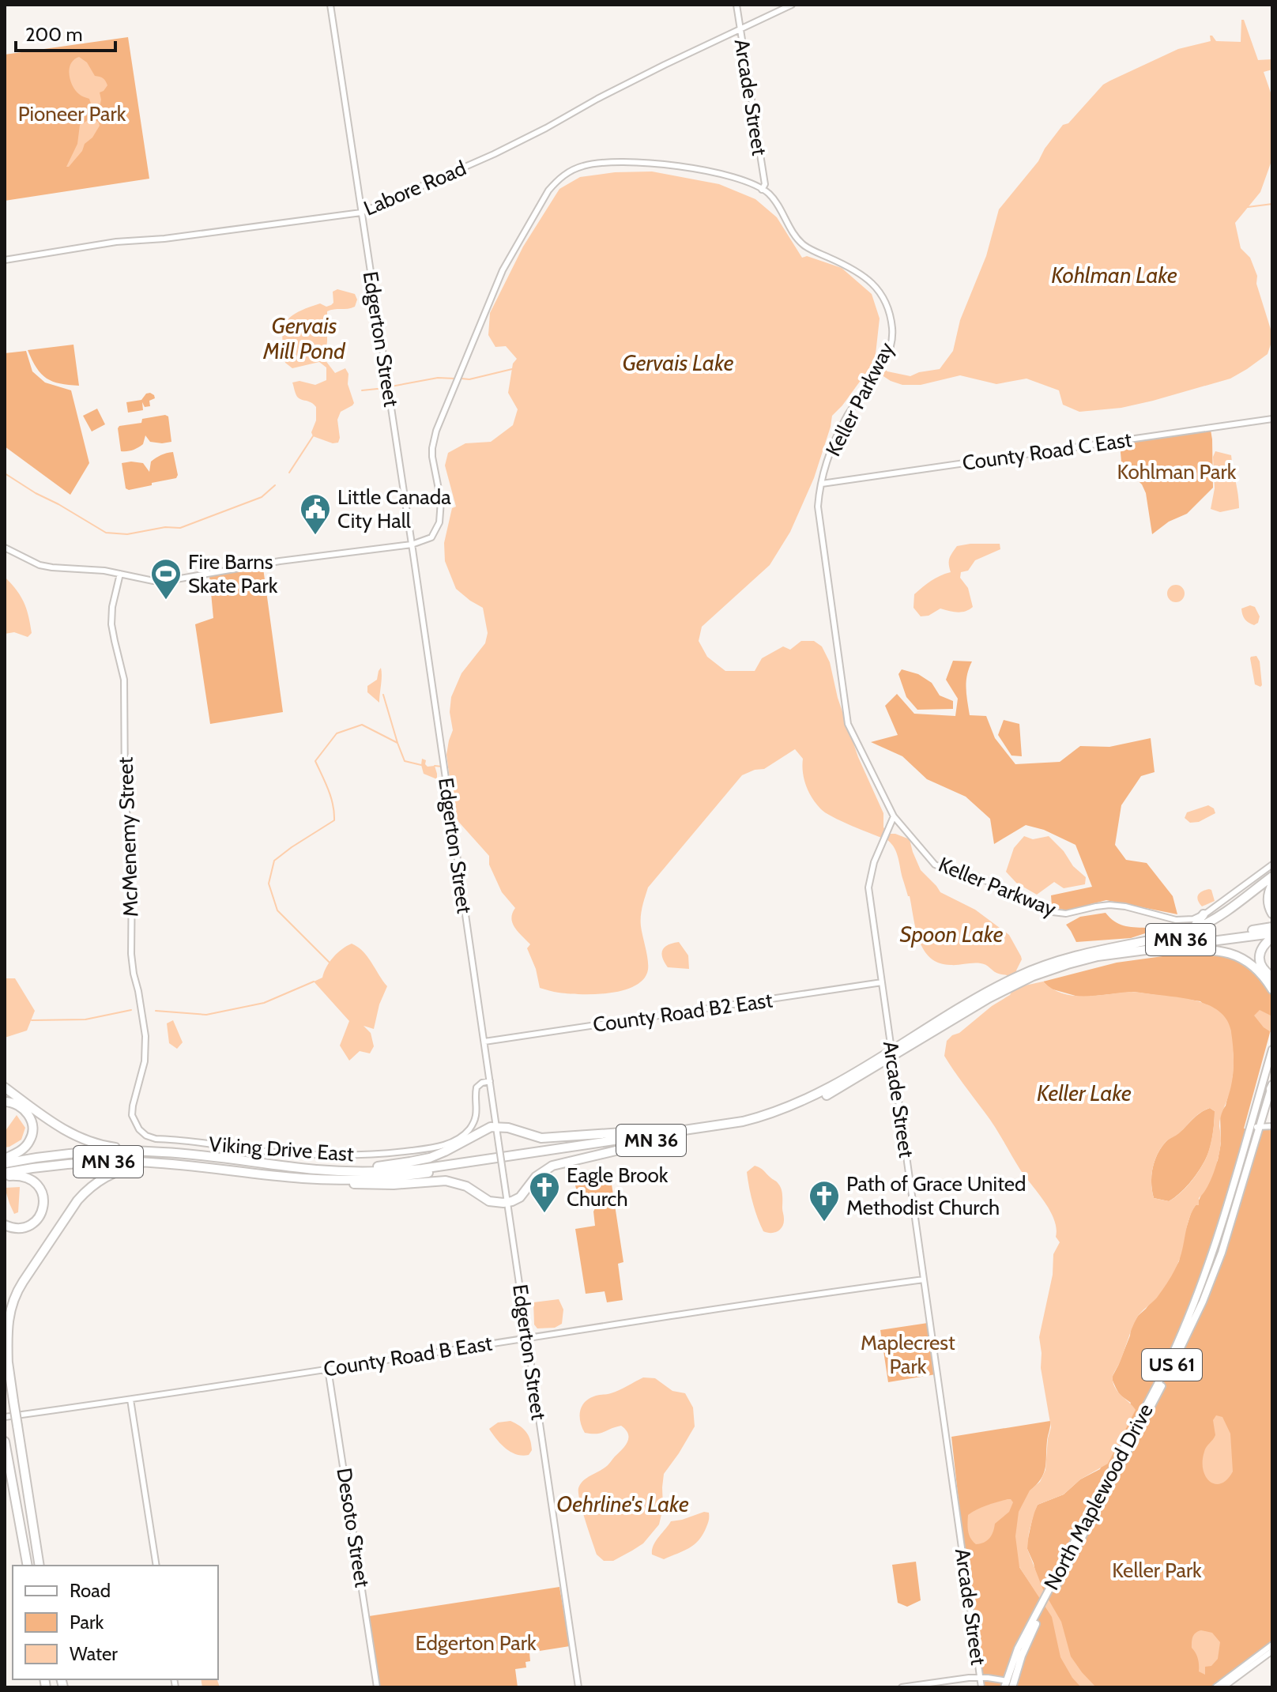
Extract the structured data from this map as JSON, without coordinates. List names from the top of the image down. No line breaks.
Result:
{"streets":{"highway":["MN 36"],"main road":["US 61","North Maplewood Drive"],"street":["Arcade Street","Labore Road","Edgerton Street","Keller Parkway","County Road C East","McMenemy Street","County Road B2 East","Viking Drive East","County Road B East","Desoto Street"]},"crossings":[["Arcade Street","Labore Road"],["Arcade Street","Keller Parkway"],["Arcade Street","County Road B2 East"],["Arcade Street","County Road B East"],["Labore Road","Edgerton Street"],["Edgerton Street","Keller Parkway"],["Edgerton Street","County Road B2 East"],["Edgerton Street","Viking Drive East"],["Edgerton Street","County Road B East"],["Keller Parkway","County Road C East"],["McMenemy Street","Viking Drive East"],["County Road B East","Desoto Street"],["US 61","North Maplewood Drive"]],"water":["Kohlman Lake","Gervais Mill Pond","Gervais Lake","Spoon Lake","Keller Lake","Oehrline's Lake"],"parks":["Pioneer Park","Kohlman Park","Maplecrest Park","Keller Park","Edgerton Park"],"places":{"public building":["Little Canada City Hall"],"sports":["Fire Barns Skate Park"],"church":["Eagle Brook Church","Path of Grace United Methodist Church"]},"legend":["Road","Park","Water"],"scale_bar":"200 m"}
